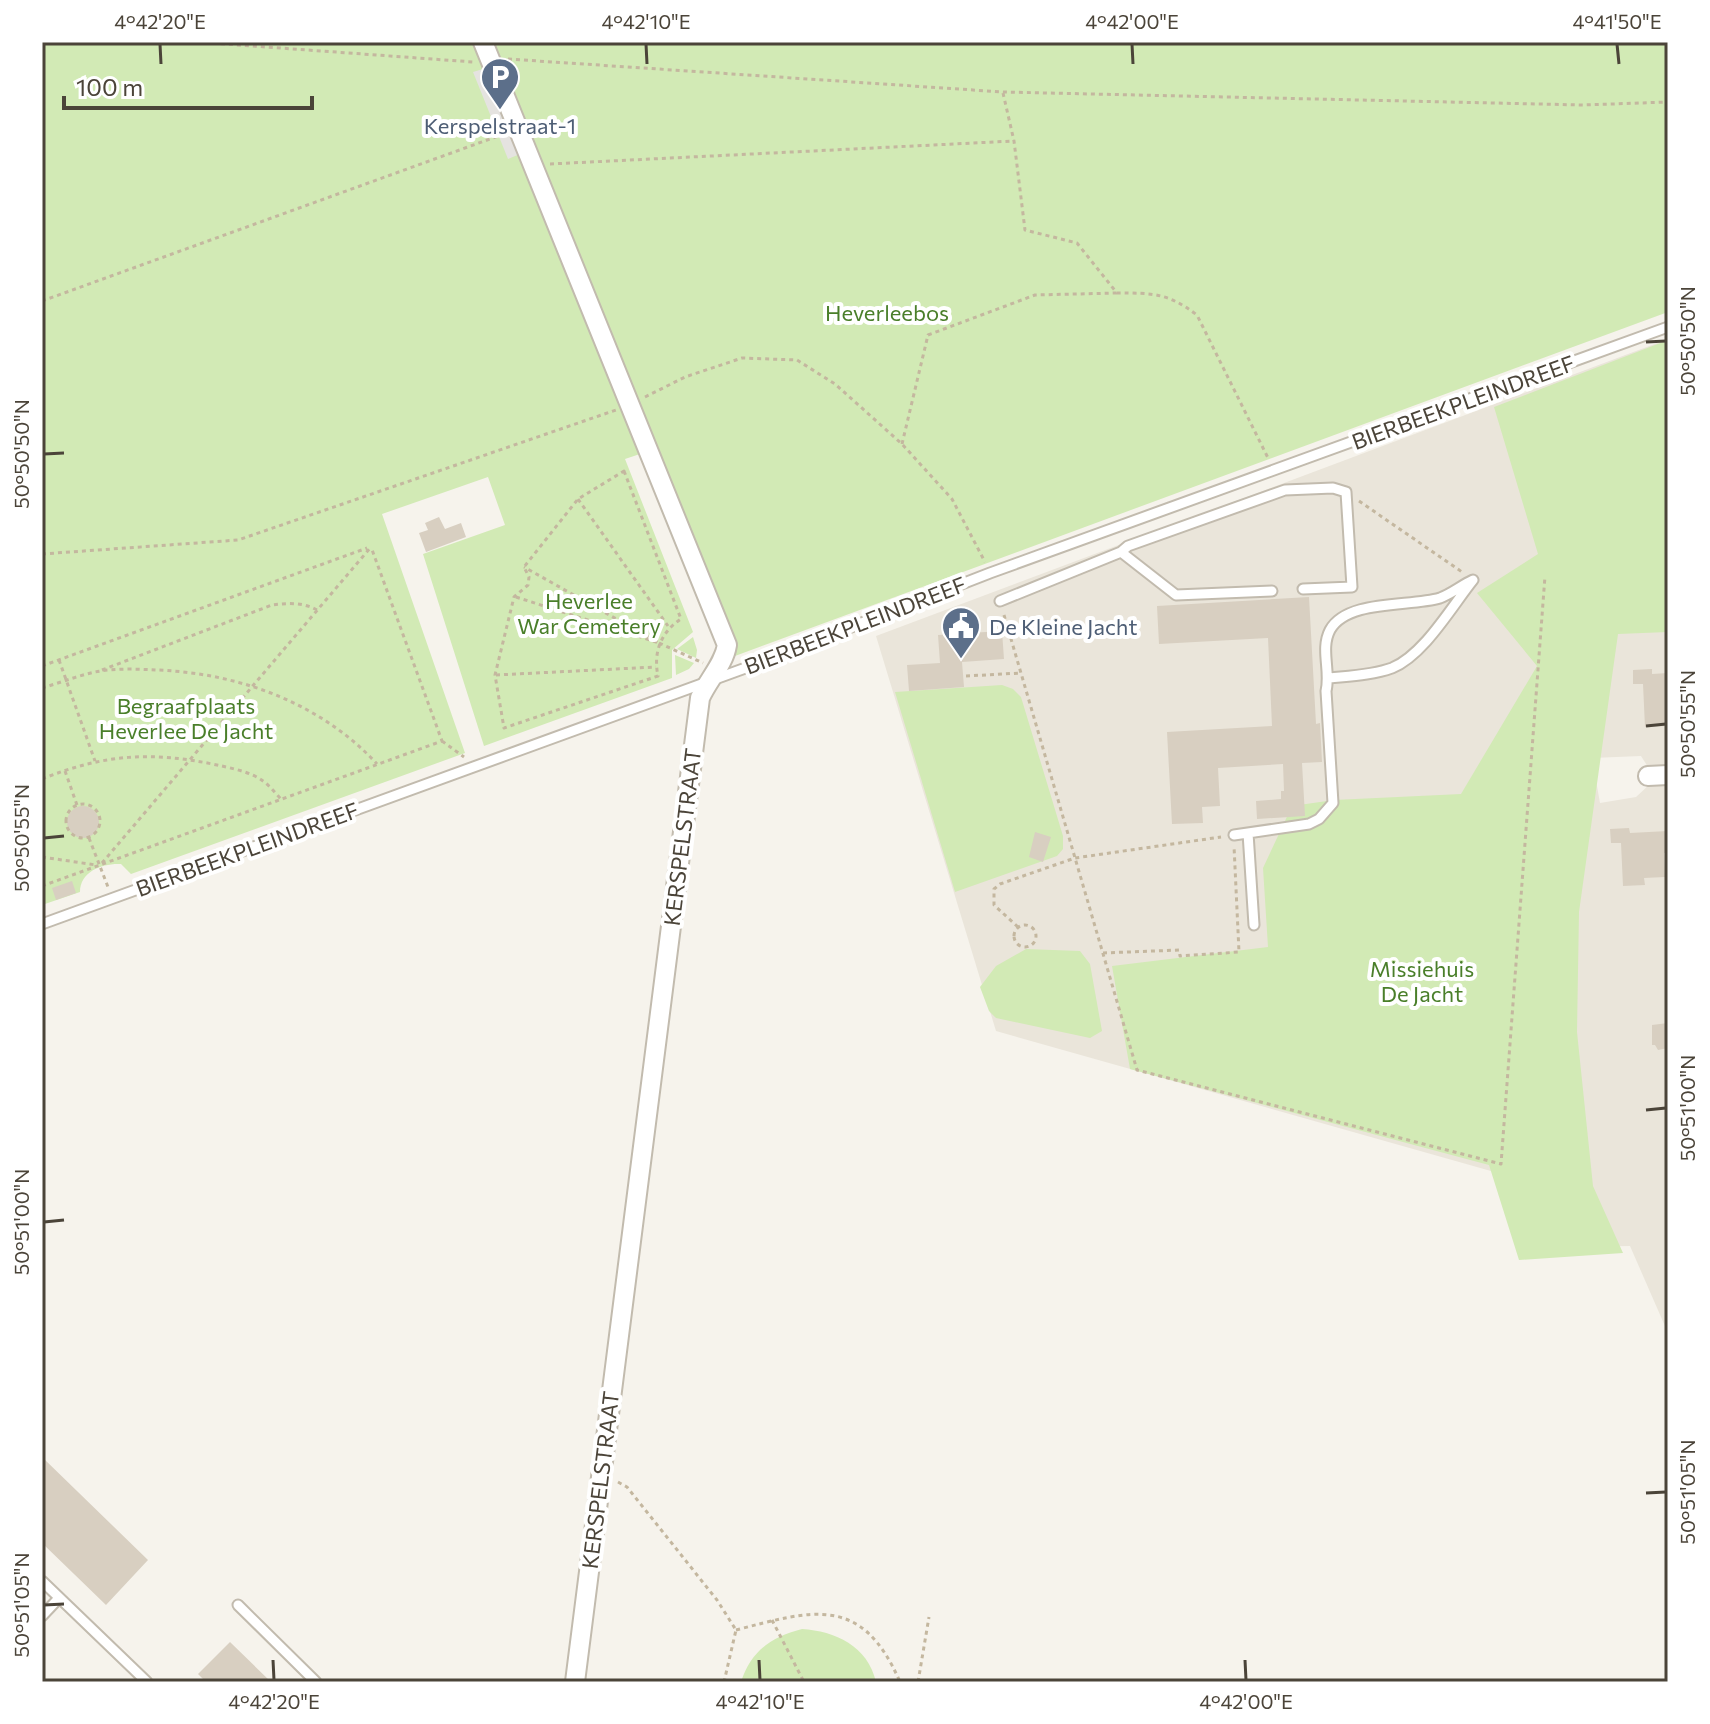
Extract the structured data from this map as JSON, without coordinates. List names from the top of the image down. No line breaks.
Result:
{"streets":{"street":["KERSPELSTRAAT"],"lane":["BIERBEEKPLEINDREEF"]},"crossings":[["BIERBEEKPLEINDREEF","KERSPELSTRAAT"]],"parks":["Heverleebos","Heverlee War Cemetery","Begraafplaats Heverlee De Jacht","Missiehuis De Jacht"],"places":{"parking":["Kerspelstraat-1"],"public building":["De Kleine Jacht"]},"scale_bar":"100 m","coordinates":["4°42'20\"E","4°42'10\"E","4°42'00\"E","4°41'50\"E","50°50'50\"N","50°50'55\"N","50°51'00\"N","50°51'05\"N"]}
